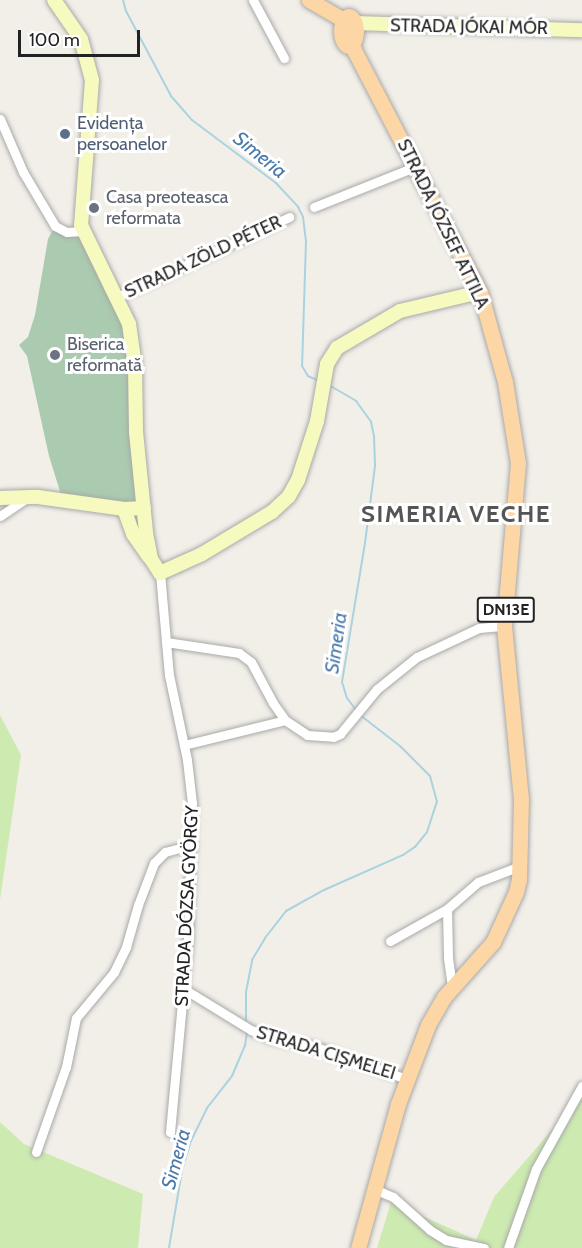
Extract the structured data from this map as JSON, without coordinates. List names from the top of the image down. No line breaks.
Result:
{"streets":{"main road":["STRADA JÓZSEF ATTILA","DN13E"],"street":["STRADA JÓKAI MÓR","STRADA ZÖLD PÉTER","STRADA DÓZSA GYÖRGY","STRADA CIȘMELEI"]},"crossings":[["STRADA JÓKAI MÓR","STRADA JÓZSEF ATTILA"],["STRADA JÓZSEF ATTILA","STRADA CIȘMELEI"],["STRADA DÓZSA GYÖRGY","STRADA CIȘMELEI"]],"districts":["SIMERIA VECHE"],"water":["Simeria"],"places":["Evidența persoanelor","Casa preoteasca reformata","Biserica reformată"],"scale_bar":"100 m"}
